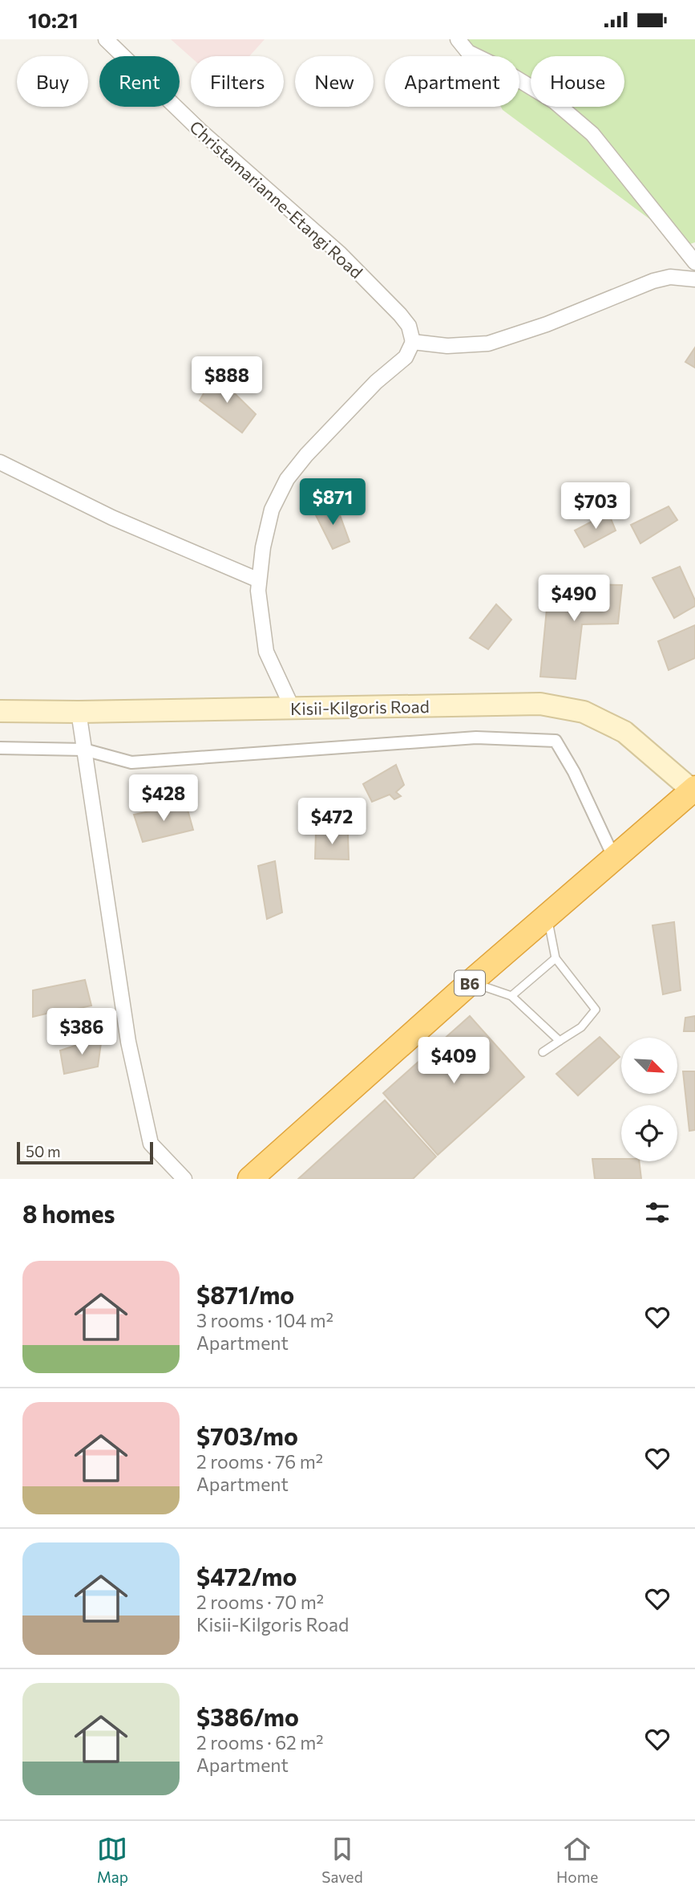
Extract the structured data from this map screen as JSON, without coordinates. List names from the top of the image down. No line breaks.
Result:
{"streets":{"highway":["B6"],"main road":["Kisii-Kilgoris Road"],"street":["Christamarianne-Etangi Road"]},"crossings":[["Kisii-Kilgoris Road","B6"]],"scale_bar":"50 m","north":"bottom right","page":{"status":"10:21","chip":["Buy","Rent","Filters","New","Apartment","House"],"price":["$888","$871","$703","$490","$428","$472","$386","$409"],"scale":"50 m","heading":"8 homes","list":[{"name":"$871/mo","note":"3 rooms · 104 m² · Apartment"},{"name":"$703/mo","note":"2 rooms · 76 m² · Apartment"},{"name":"$472/mo","note":"2 rooms · 70 m² · Kisii-Kilgoris Road"},{"name":"$386/mo","note":"2 rooms · 62 m² · Apartment"}],"tabs":["Map","Saved","Home"]}}
